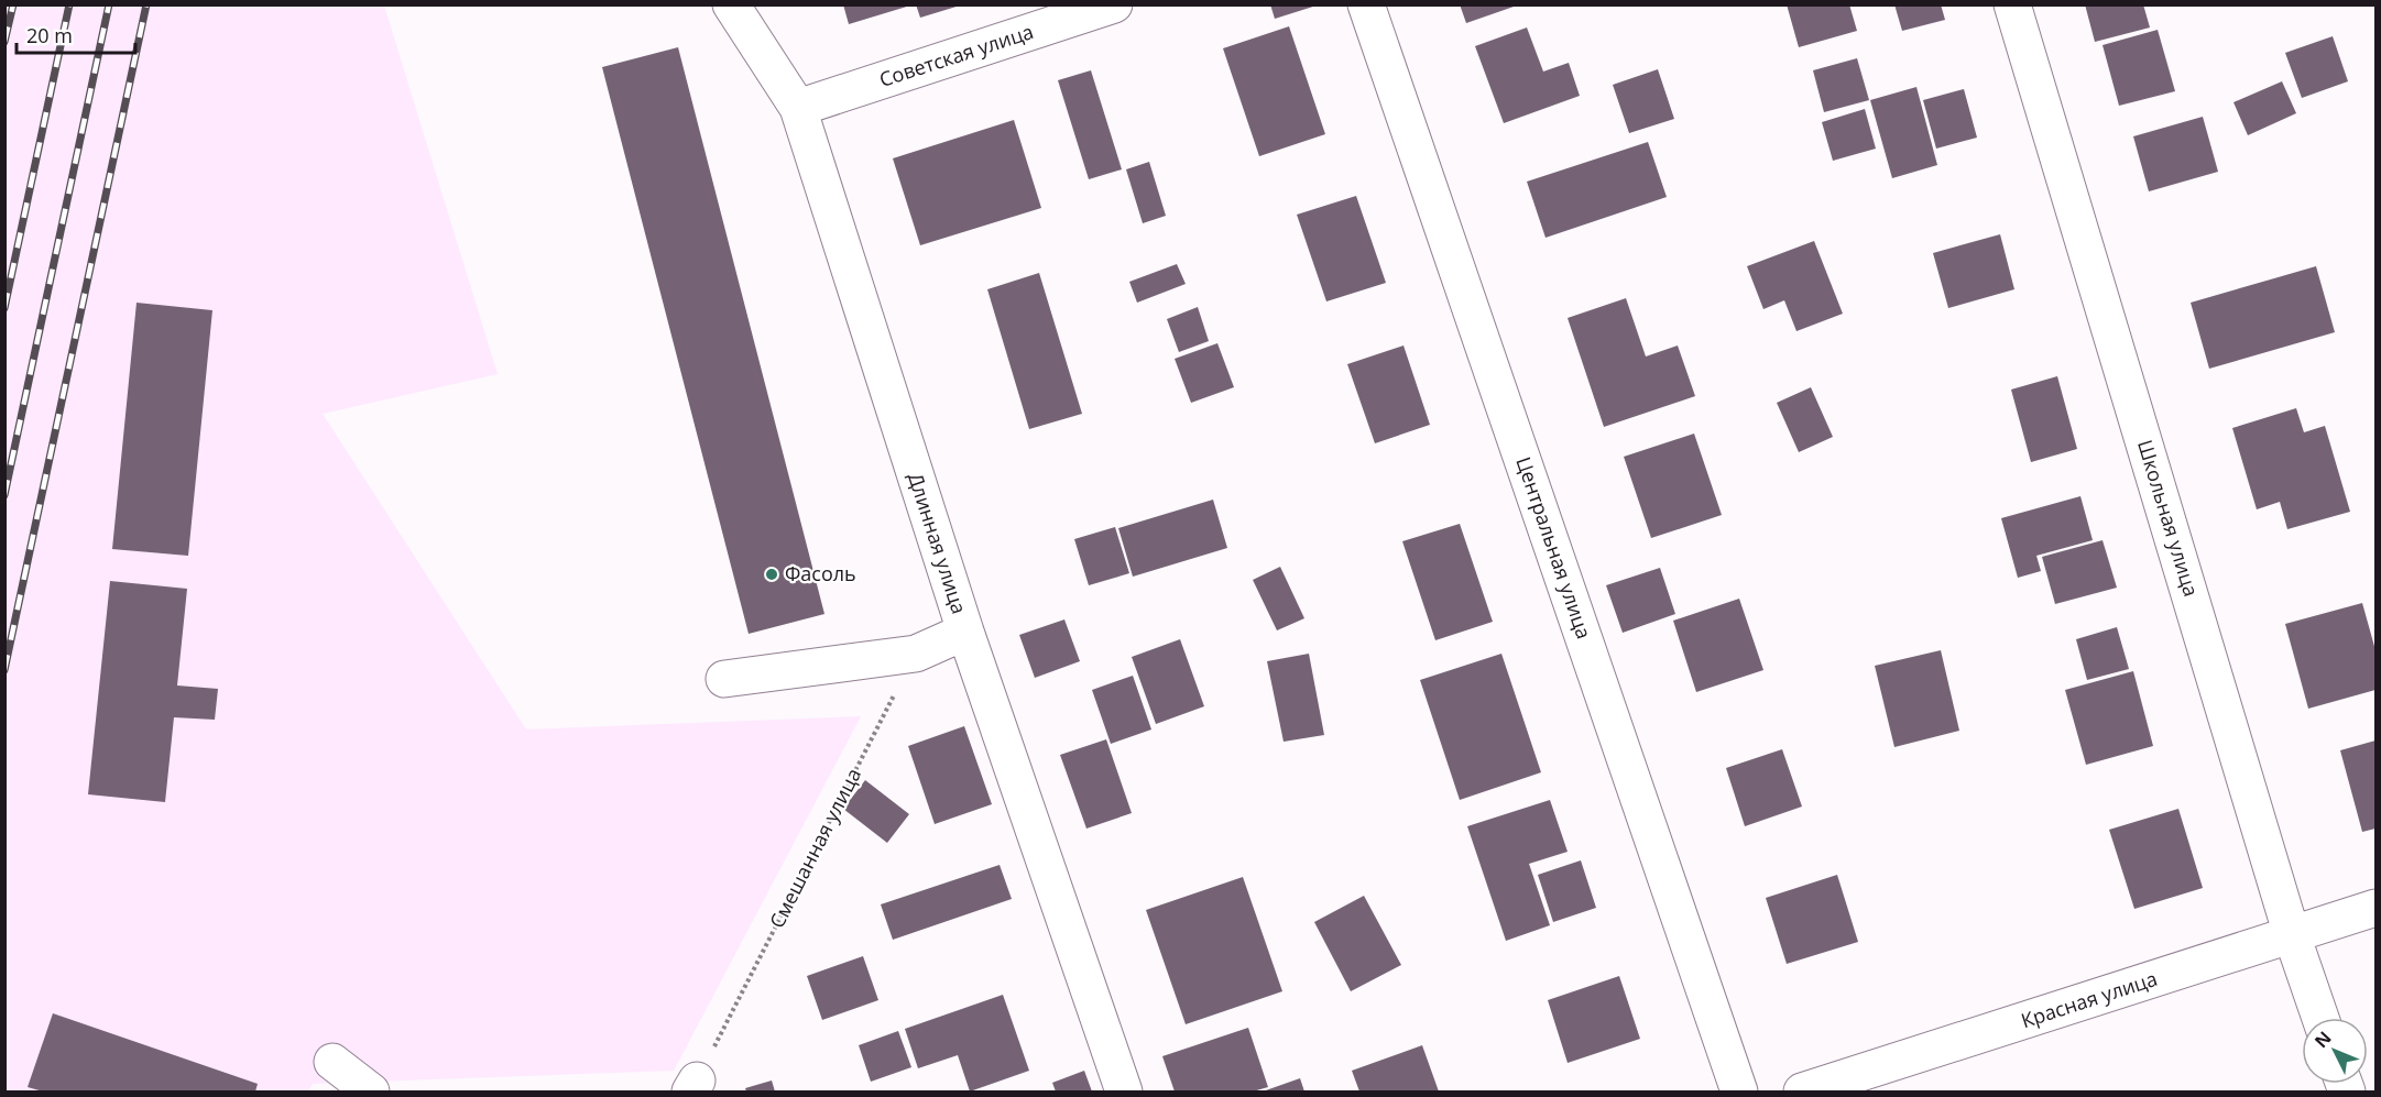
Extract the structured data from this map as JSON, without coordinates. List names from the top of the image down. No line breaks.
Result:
{"streets":{"street":["Советская улица","Школьная улица","Длинная улица","Центральная улица","Красная улица"],"path":["Смешанная улица"]},"crossings":[["Советская улица","Длинная улица"],["Школьная улица","Красная улица"]],"places":["Фасоль"],"scale_bar":"20 m","north":"top left"}
